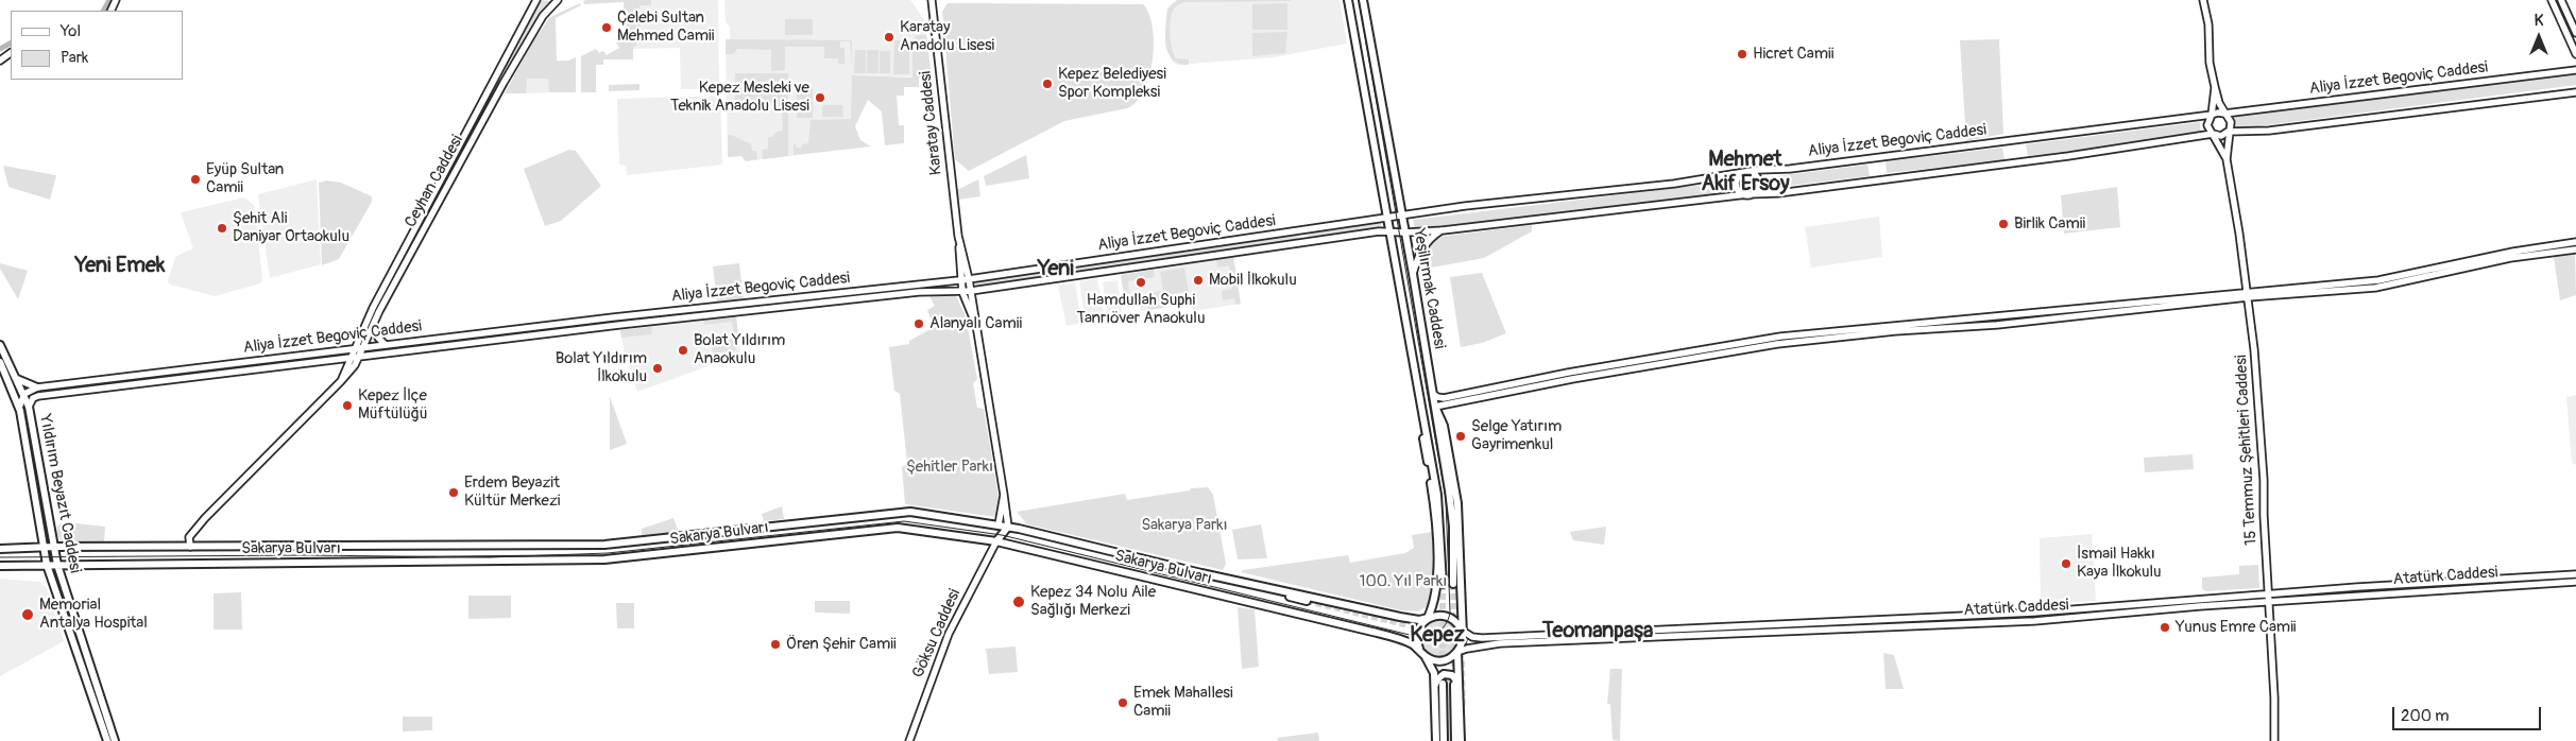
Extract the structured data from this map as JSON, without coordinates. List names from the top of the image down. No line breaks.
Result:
{"streets":{"main road":["Aliya İzzet Begoviç Caddesi","Karatay Caddesi","Ceyhan Caddesi","Yeşilırmak Caddesi","15 Temmuz Şehitleri Caddesi","Yıldırım Beyazıt Caddesi","Sakarya Bulvarı","Atatürk Caddesi","Göksu Caddesi"]},"crossings":[["Aliya İzzet Begoviç Caddesi","Karatay Caddesi"],["Aliya İzzet Begoviç Caddesi","Ceyhan Caddesi"],["Aliya İzzet Begoviç Caddesi","Yeşilırmak Caddesi"],["Aliya İzzet Begoviç Caddesi","Yıldırım Beyazıt Caddesi"],["Karatay Caddesi","Sakarya Bulvarı"],["Ceyhan Caddesi","Sakarya Bulvarı"],["15 Temmuz Şehitleri Caddesi","Atatürk Caddesi"],["Yıldırım Beyazıt Caddesi","Sakarya Bulvarı"],["Sakarya Bulvarı","Atatürk Caddesi"],["Sakarya Bulvarı","Göksu Caddesi"]],"districts":["Mehmet Akif Ersoy","Yeni Emek","Yeni","Teomanpaşa","Kepez"],"parks":["Şehitler Parkı","Sakarya Parkı","100. Yıl Parkı"],"places":["Çelebi Sultan Mehmed Camii","Karatay Anadolu Lisesi","Hicret Camii","Kepez Belediyesi Spor Kompleksi","Kepez Mesleki ve Teknik Anadolu Lisesi","Eyüp Sultan Camii","Birlik Camii","Şehit Ali Daniyar Ortaokulu","Mobil İlkokulu","Hamdullah Suphi Tanrıöver Anaokulu","Alanyalı Camii","Bolat Yıldırım Anaokulu","Bolat Yıldırım İlkokulu","Kepez İlçe Müftülüğü","Selge Yatırım Gayrimenkul","Erdem Beyazit Kültür Merkezi","İsmail Hakkı Kaya İlkokulu","Kepez 34 Nolu Aile Sağlığı Merkezi","Memorial Antalya Hospital","Yunus Emre Camii","Ören Şehir Camii","Emek Mahallesi Camii"],"legend":["Yol","Park"],"scale_bar":"200 m","north":"top"}
